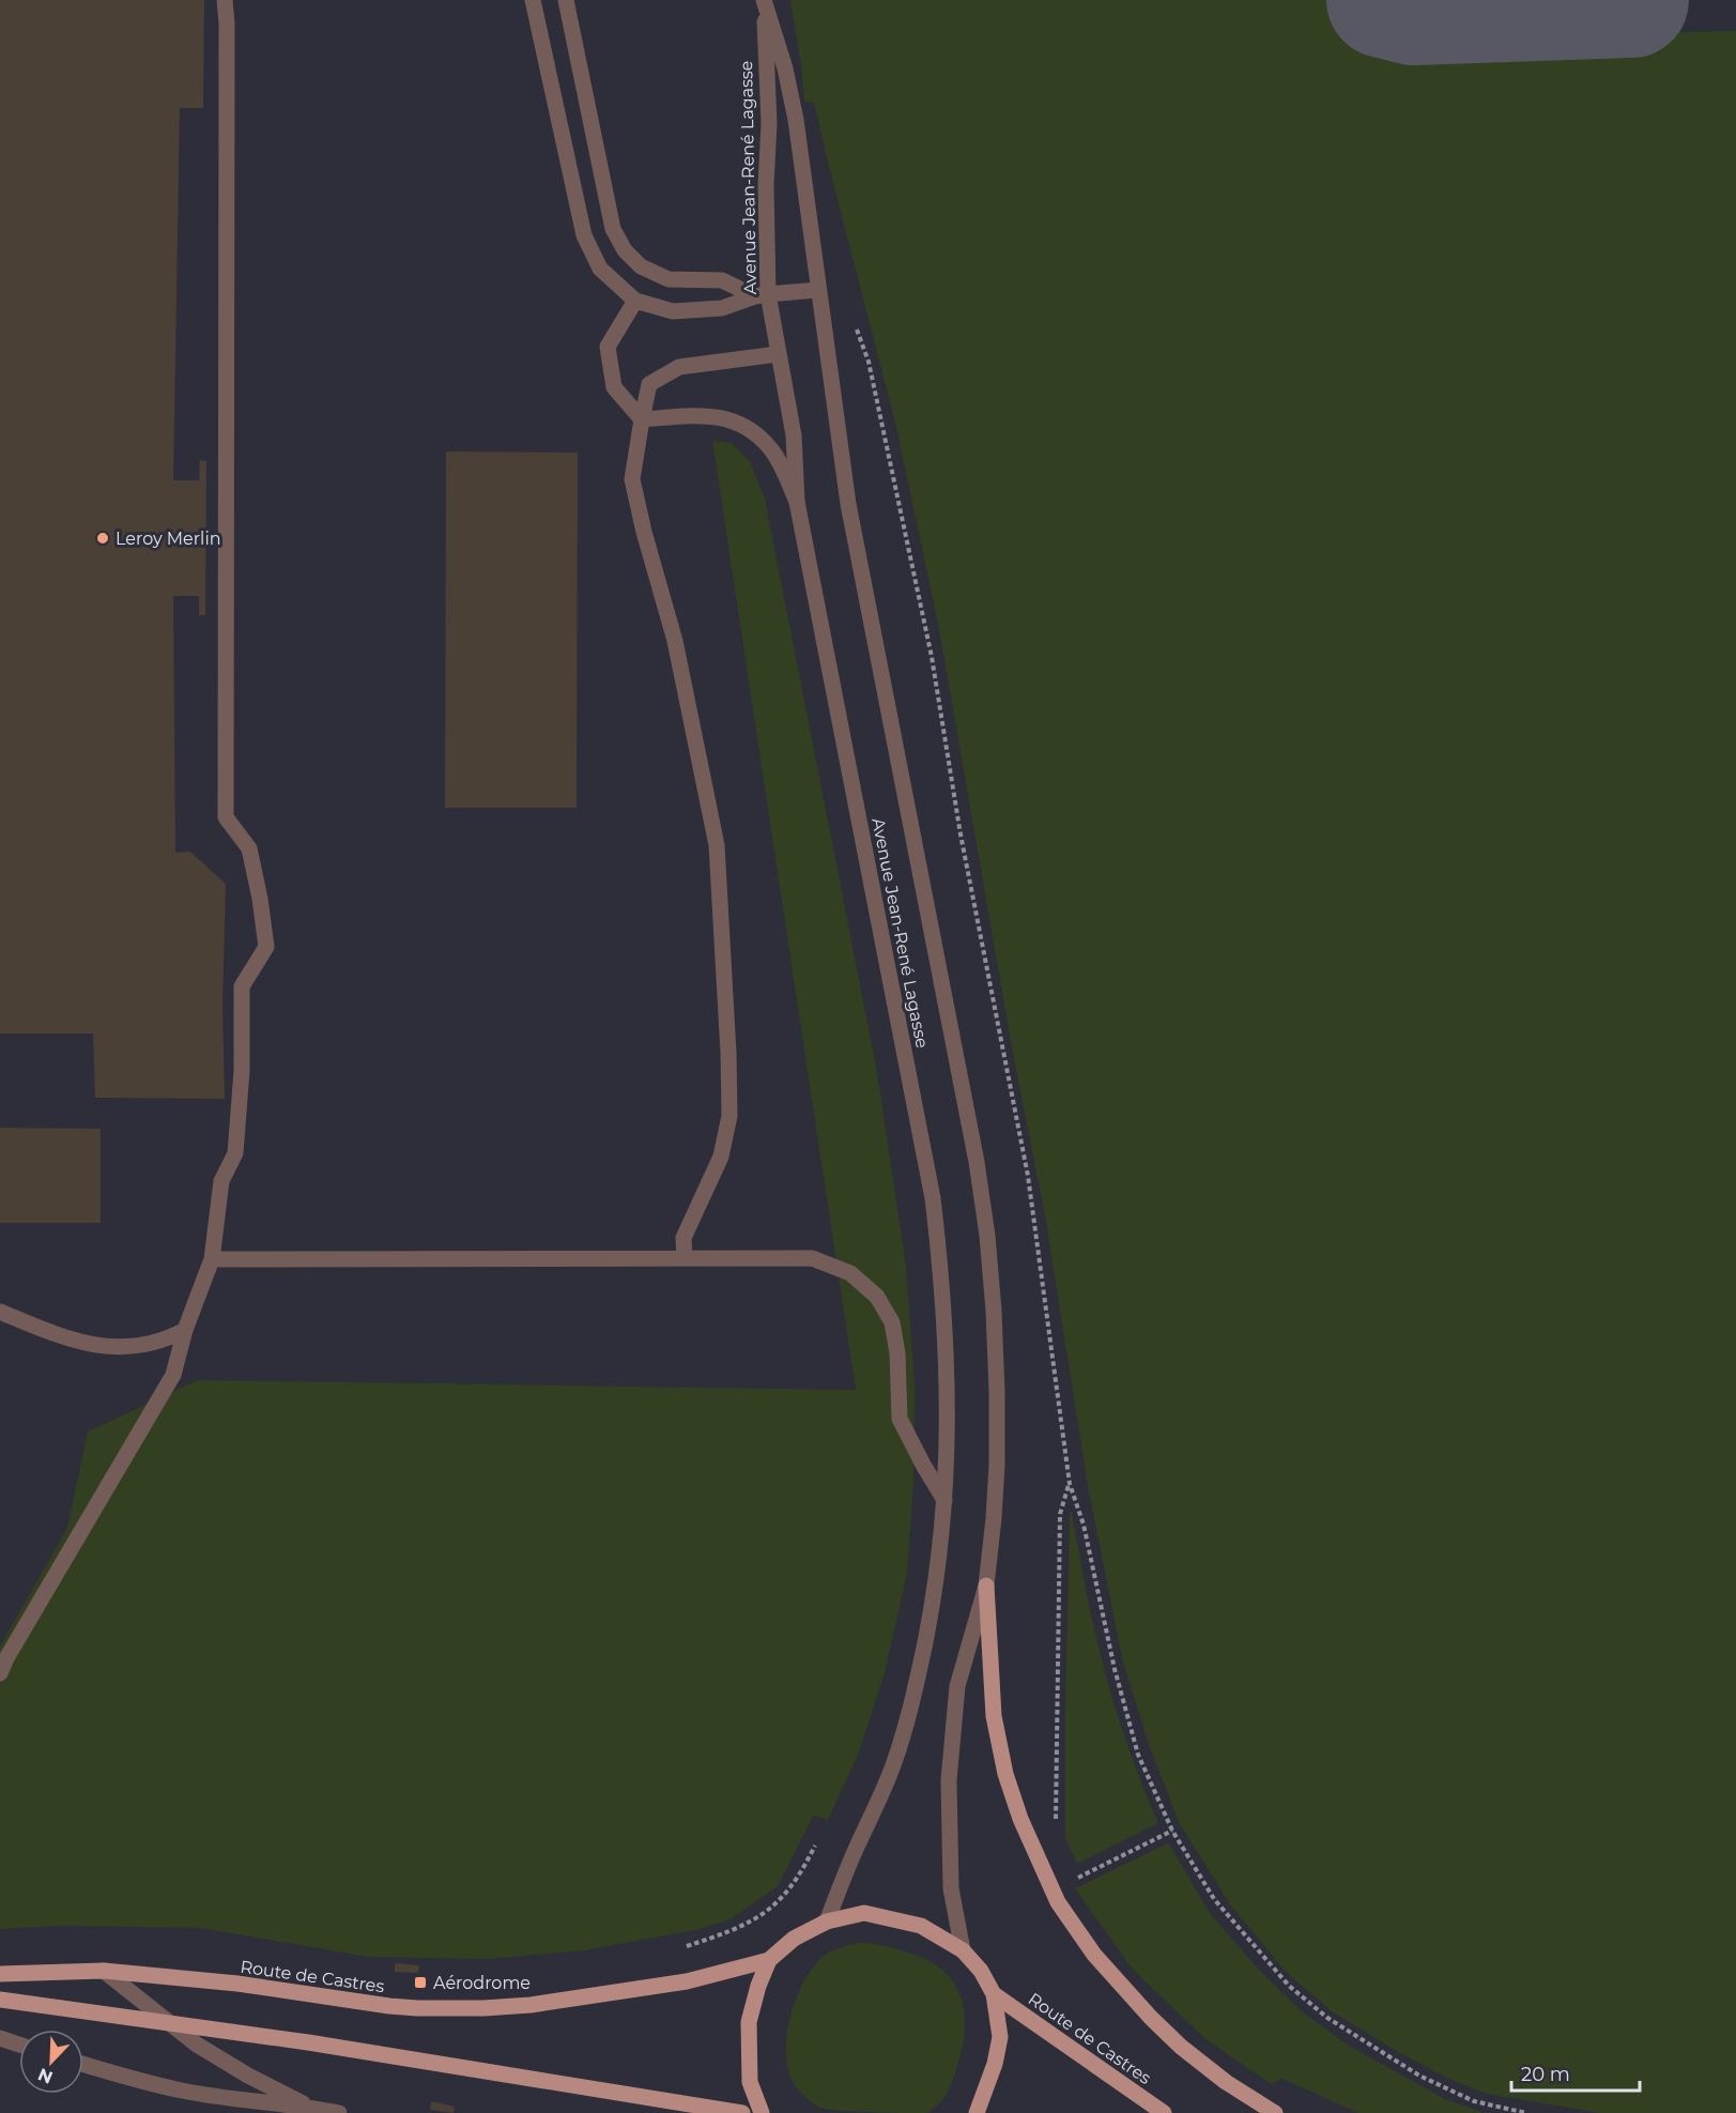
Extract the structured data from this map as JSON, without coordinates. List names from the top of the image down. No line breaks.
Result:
{"streets":{"main road":["Route de Castres"],"street":["Avenue Jean-René Lagasse"]},"places":{"other":["Leroy Merlin"],"transit":["Aérodrome"]},"scale_bar":"20 m","north":"bottom left"}
